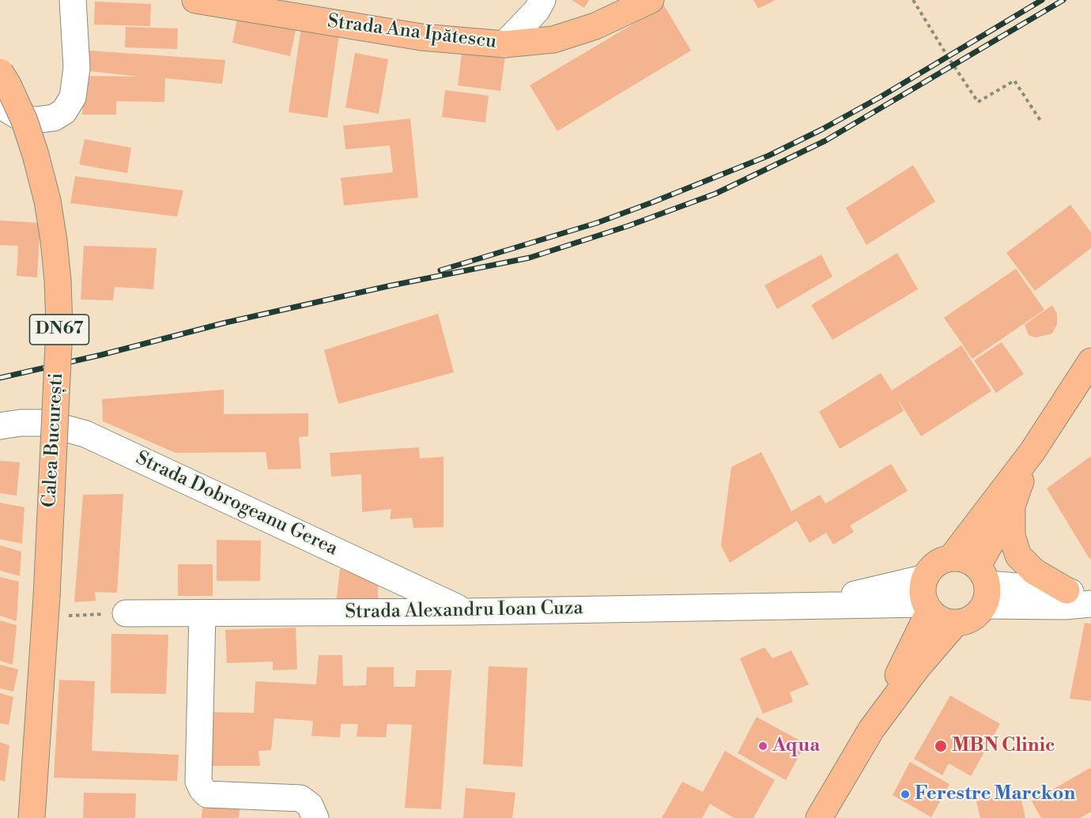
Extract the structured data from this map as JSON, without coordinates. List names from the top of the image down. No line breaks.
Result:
{"streets":{"main road":["Strada Ana Ipătescu","DN67","Calea București"],"street":["Strada Dobrogeanu Gerea","Strada Alexandru Ioan Cuza"]},"crossings":[["Strada Dobrogeanu Gerea","Strada Alexandru Ioan Cuza"]],"places":["Aqua","MBN Clinic","Ferestre Marckon"]}
